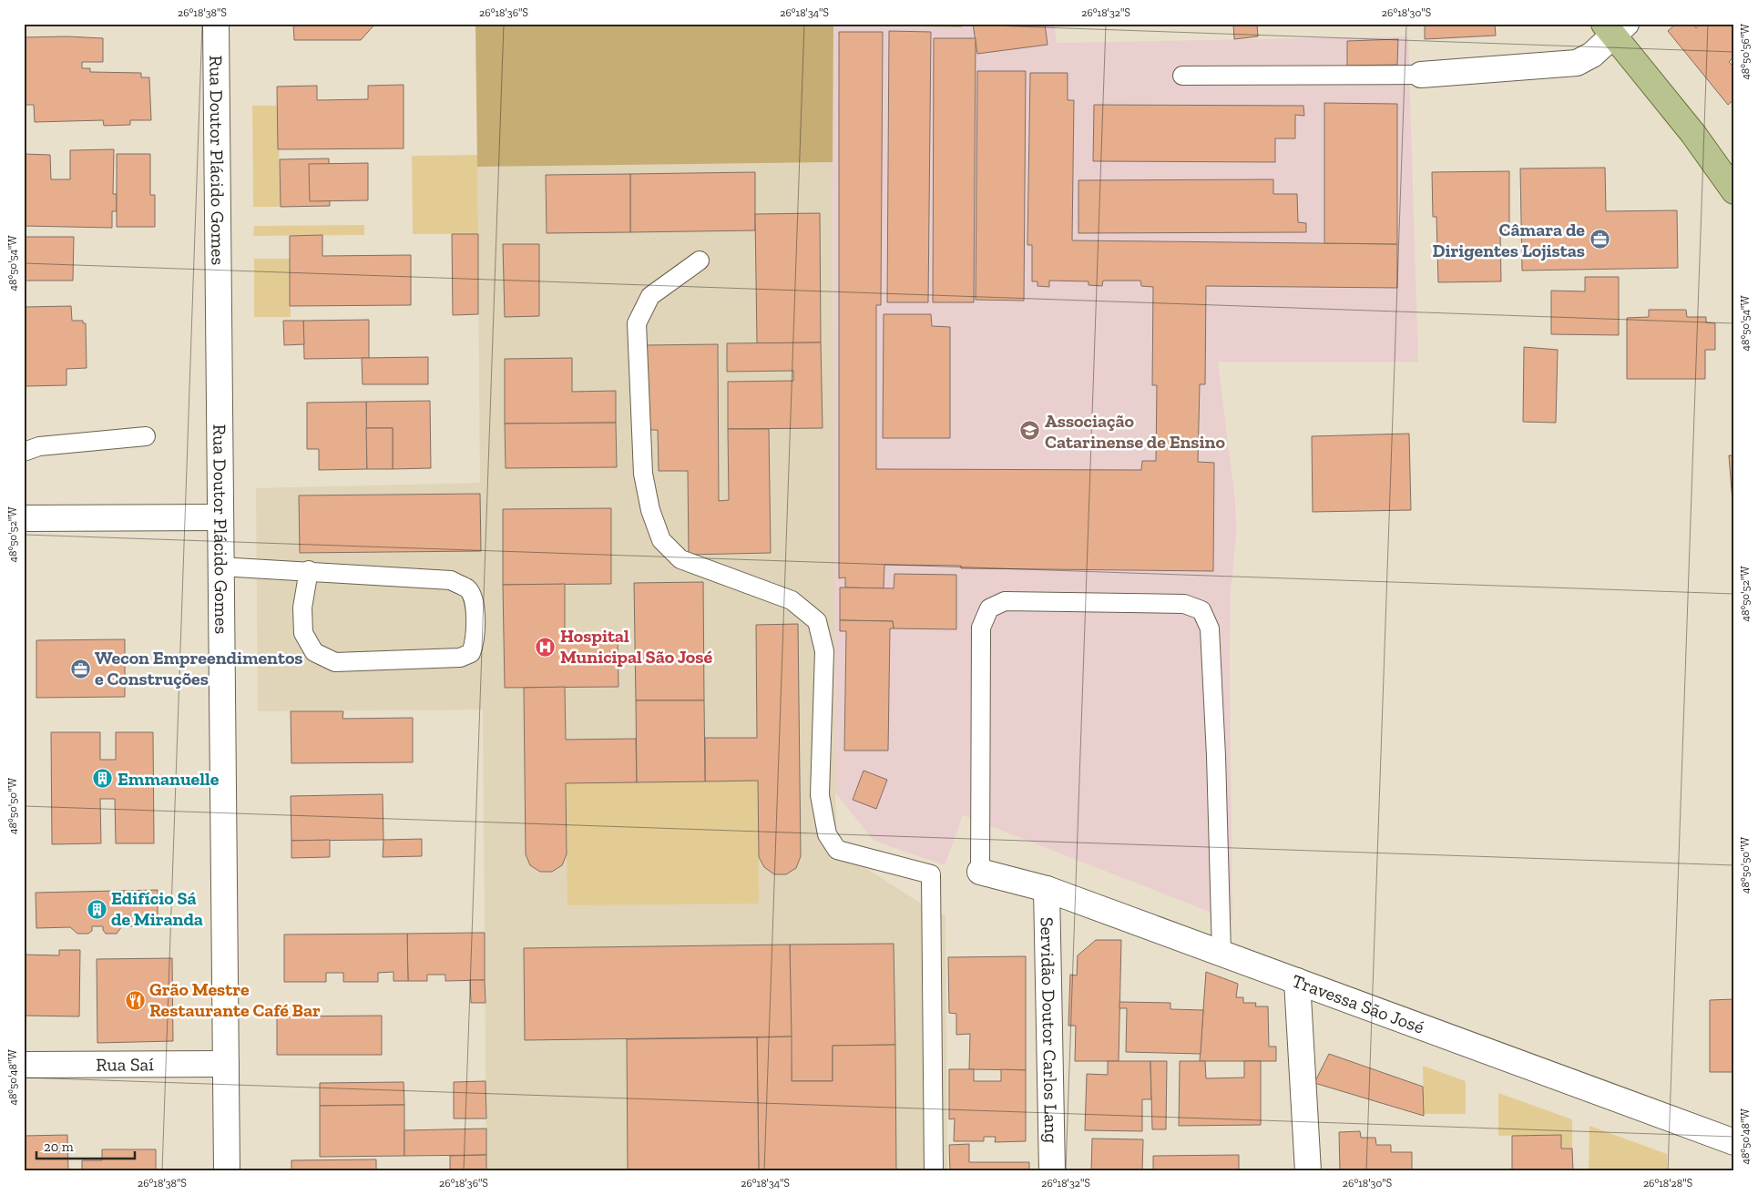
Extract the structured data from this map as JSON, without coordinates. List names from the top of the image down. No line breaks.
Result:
{"streets":{"street":["Rua Doutor Plácido Gomes","Travessa São José","Servidão Doutor Carlos Lang","Rua Saí"]},"crossings":[["Rua Doutor Plácido Gomes","Rua Saí"],["Travessa São José","Servidão Doutor Carlos Lang"]],"places":{"office":["Câmara de Dirigentes Lojistas","Wecon Empreendimentos e Construções"],"school or university":["Associação Catarinense de Ensino"],"hospital":["Hospital Municipal São José"],"building":["Emmanuelle","Edifício Sá de Miranda"],"restaurant":["Grão Mestre Restaurante Café Bar"]},"scale_bar":"20 m","coordinates":["26°18'38\"S","26°18'36\"S","26°18'34\"S","26°18'32\"S","26°18'30\"S","48°50'56\"W","48°50'54\"W","48°50'52\"W","48°50'50\"W","48°50'48\"W","26°18'28\"S"]}
